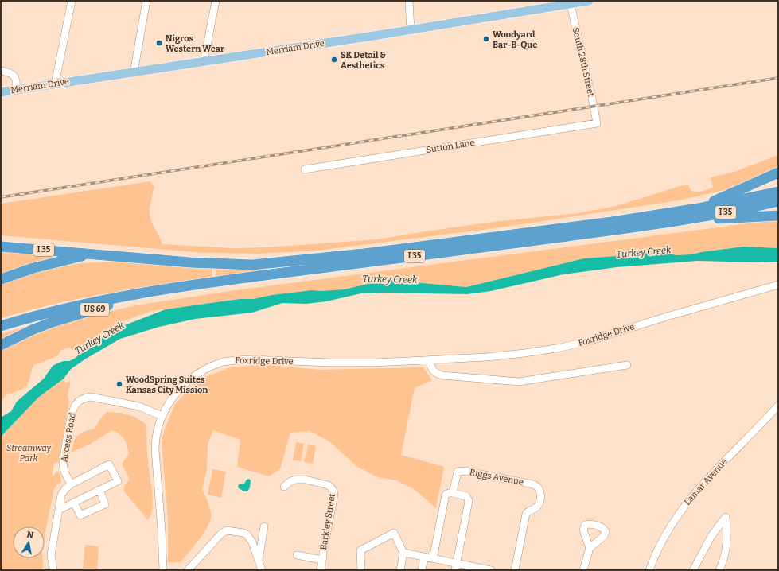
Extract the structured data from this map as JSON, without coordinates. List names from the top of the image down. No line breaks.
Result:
{"streets":{"highway":["I 35","US 69"],"main road":["Merriam Drive"],"street":["South 28th Street","Sutton Lane","Foxridge Drive","Access Road","Riggs Avenue","Lamar Avenue","Barkley Street"]},"crossings":[["Merriam Drive","South 28th Street"],["South 28th Street","Sutton Lane"],["I 35","US 69"],["Foxridge Drive","Access Road"]],"water":["Turkey Creek"],"parks":["Streamway Park"],"places":["Woodyard Bar-B-Que","Nigros Western Wear","SK Detail & Aesthetics","WoodSpring Suites Kansas City Mission"],"north":"top"}
